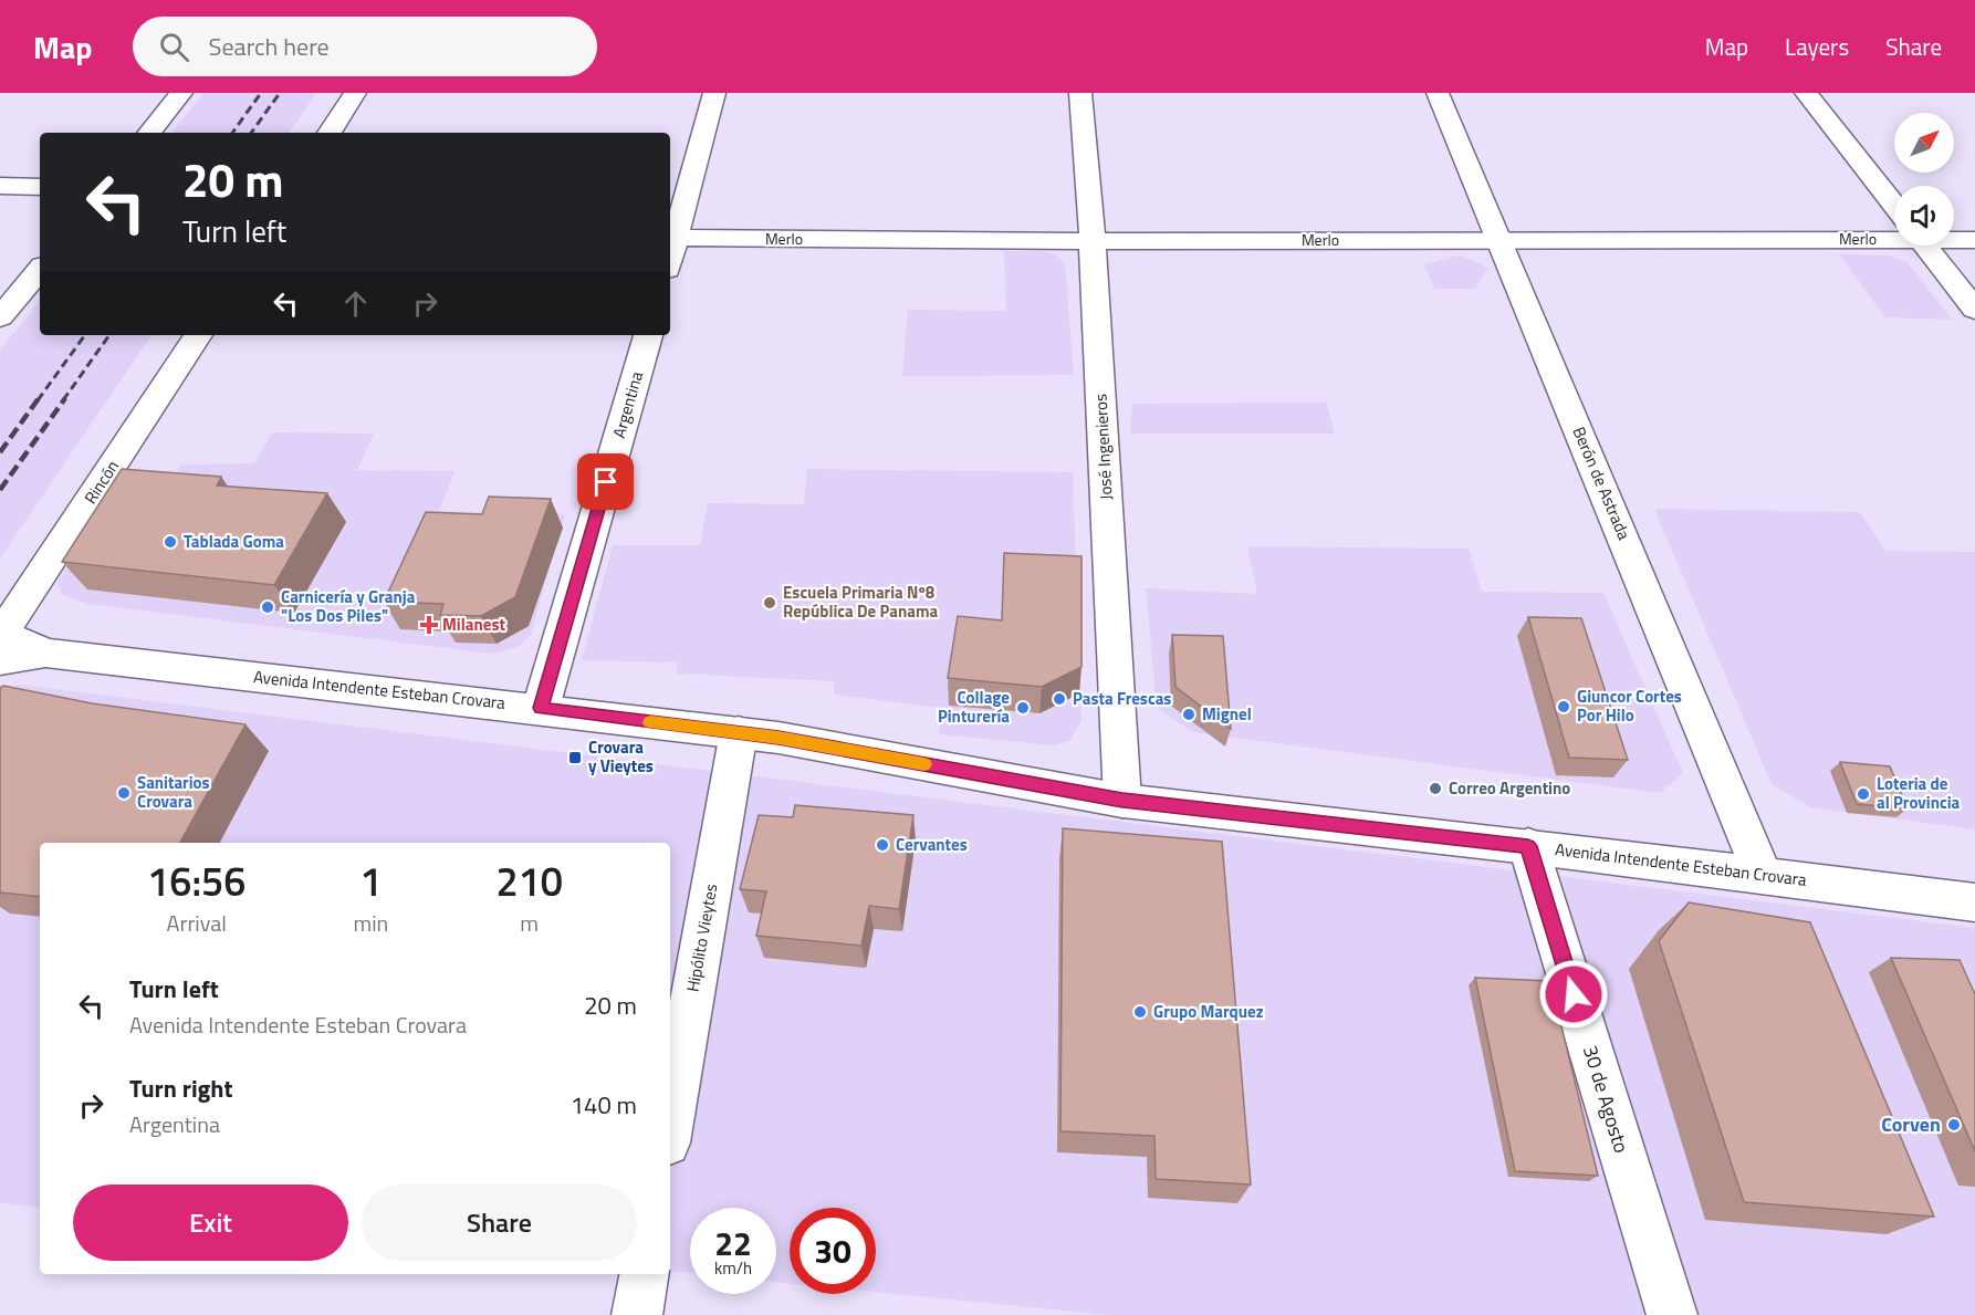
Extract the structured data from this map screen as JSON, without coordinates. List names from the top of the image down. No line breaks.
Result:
{"streets":{"street":["Merlo","Argentina","José Ingenieros","Rincón","Berón de Astrada","Avenida Intendente Esteban Crovara","Hipólito Vieytes","30 de Agosto"]},"crossings":[["Merlo","José Ingenieros"],["Merlo","Berón de Astrada"],["Argentina","Avenida Intendente Esteban Crovara"],["José Ingenieros","Avenida Intendente Esteban Crovara"],["Rincón","Avenida Intendente Esteban Crovara"],["Berón de Astrada","Avenida Intendente Esteban Crovara"],["Avenida Intendente Esteban Crovara","Hipólito Vieytes"],["Avenida Intendente Esteban Crovara","30 de Agosto"]],"places":{"other":["Tablada Goma","Escuela Primaria Nº8 República De Panama","Carnicería y Granja \"Los Dos Piles\"","Pasta Frescas","Giuncor Cortes Por Hilo","Collage Pinturería","Mignel","Correo Argentino","Sanitarios Crovara","Loteria de al Provincia","Cervantes","Grupo Marquez","Corven"],"health":["Milanest"],"transit":["Crovara y Vieytes"]},"north":"top right","page":{"header":"Map","search":"Search here","nav":["Map","Layers","Share"],"turn":["20 m","Turn left"],"eta":["16:56","Arrival","1","min","210","m"],"list":[{"name":"Turn left","note":"Avenida Intendente Esteban Crovara","value":"20 m"},{"name":"Turn right","note":"Argentina","value":"140 m"}],"buttons":["Exit","Share"],"speed":"22 km/h","limit":"30"}}
